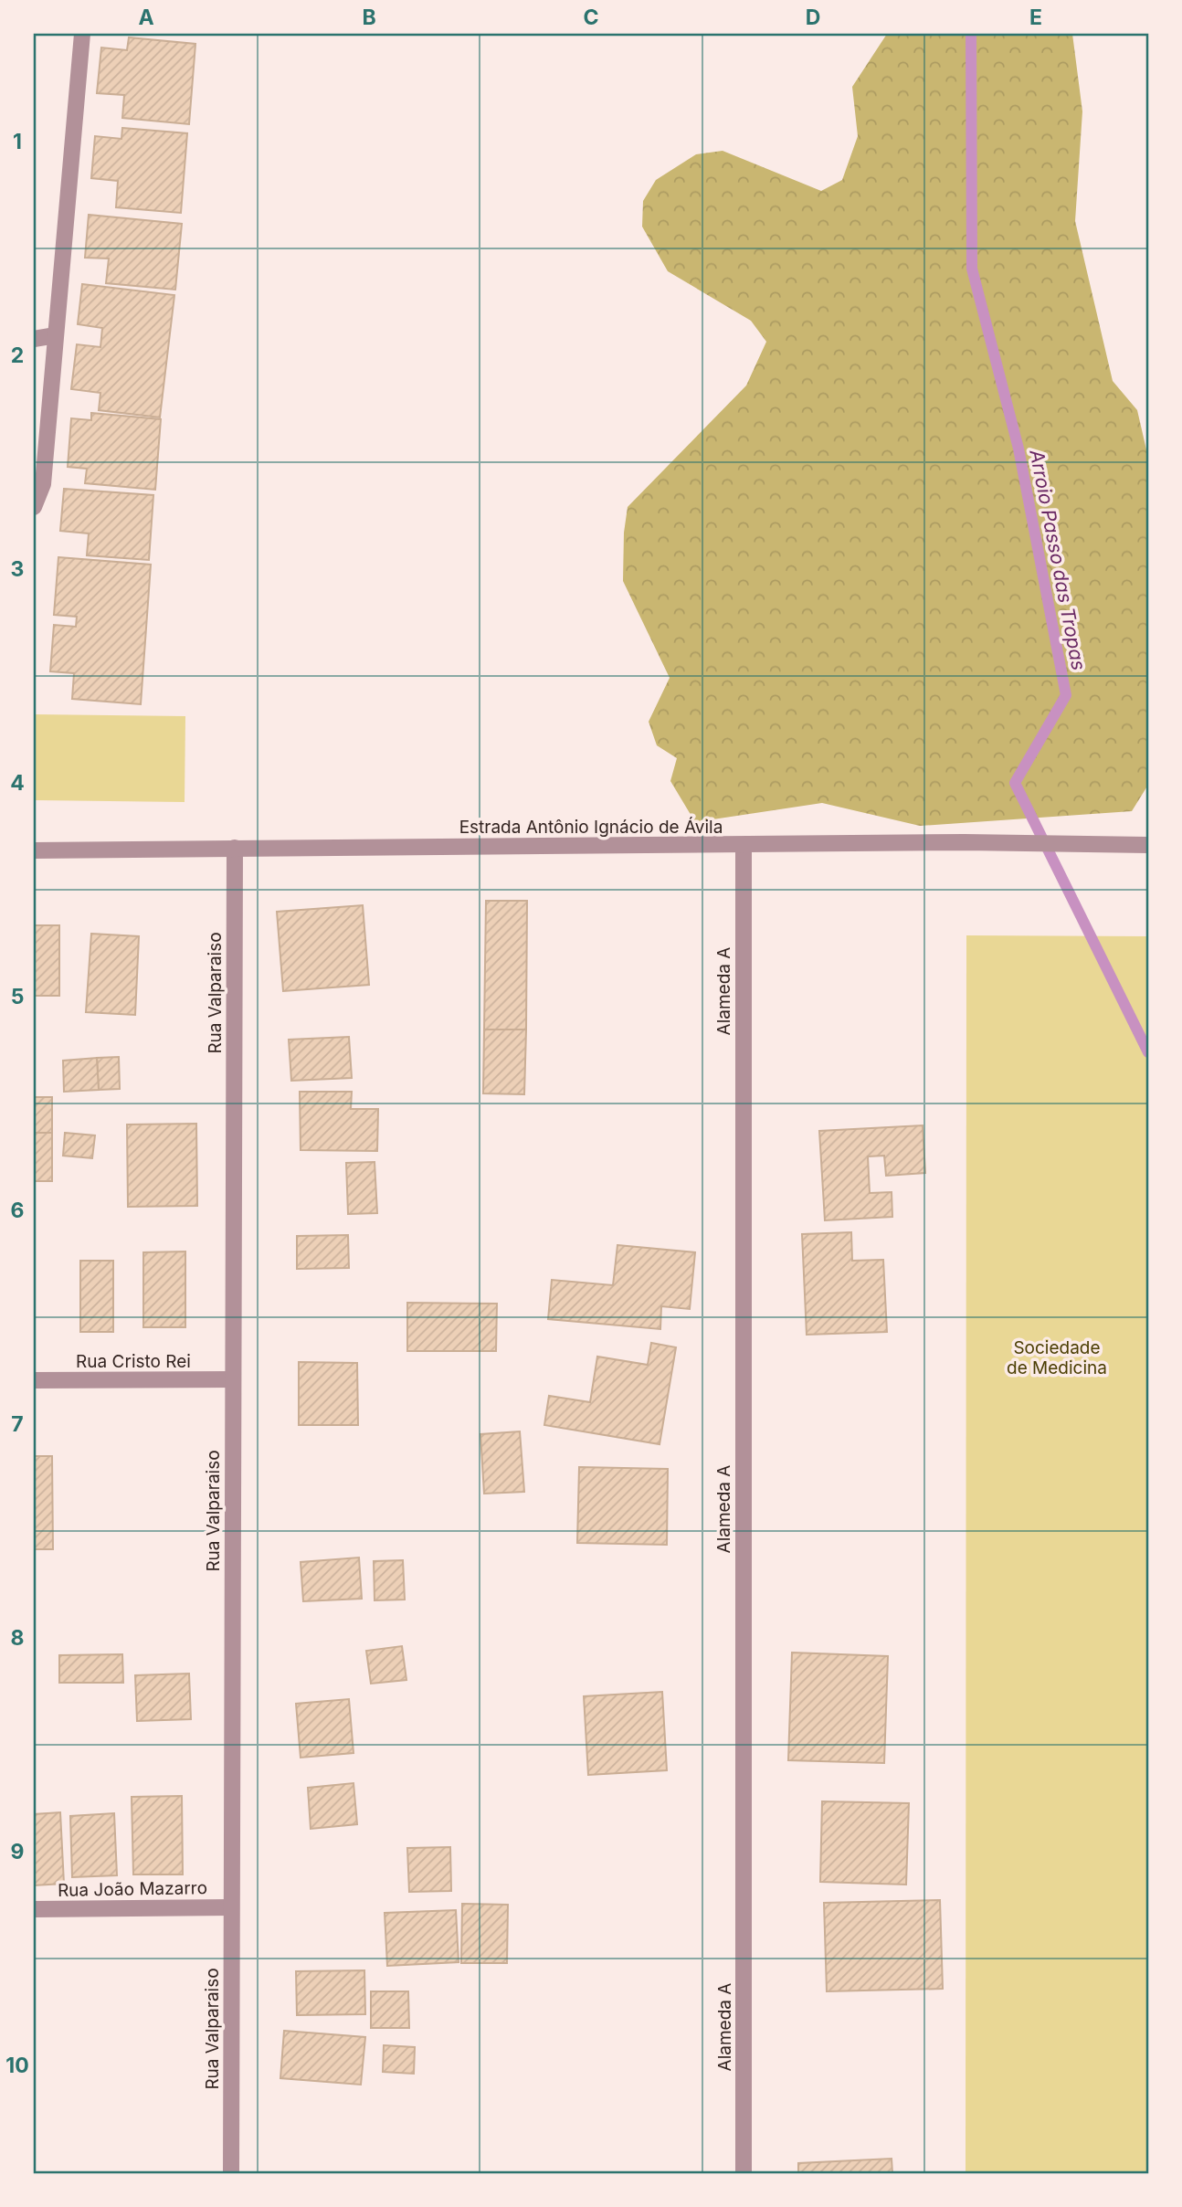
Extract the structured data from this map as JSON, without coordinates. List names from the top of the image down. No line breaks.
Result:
{"streets":{"street":["Estrada Antônio Ignácio de Ávila","Alameda A","Rua Valparaiso","Rua Cristo Rei","Rua João Mazarro"]},"crossings":[["Estrada Antônio Ignácio de Ávila","Alameda A"],["Estrada Antônio Ignácio de Ávila","Rua Valparaiso"],["Rua Valparaiso","Rua Cristo Rei"],["Rua Valparaiso","Rua João Mazarro"]],"water":["Arroio Passo das Tropas"],"parks":["Sociedade de Medicina"],"grid":{"columns":["A","B","C","D","E"],"rows":["1","2","3","4","5","6","7","8","9","10"]}}
